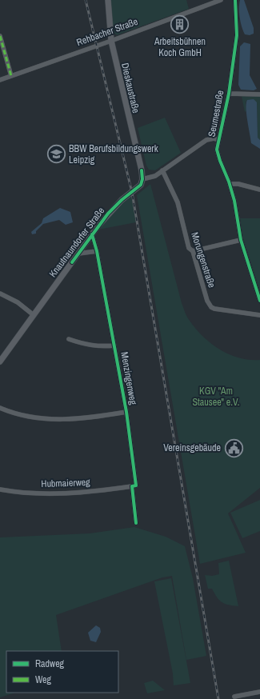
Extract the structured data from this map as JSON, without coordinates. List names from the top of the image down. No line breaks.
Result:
{"streets":{"main road":["Dieskaustraße","Knautnaundorfer Straße"],"street":["Rehbacher Straße","Seumestraße","Morungenstraße","Menzingenweg","Hubmaierweg"]},"crossings":[["Rehbacher Straße","Dieskaustraße"],["Dieskaustraße","Knautnaundorfer Straße"],["Knautnaundorfer Straße","Menzingenweg"],["Menzingenweg","Hubmaierweg"]],"parks":["KGV \"Am Stausee\" e.V."],"places":{"building":["Arbeitsbühnen Koch GmbH"],"school or university":["BBW Berufsbildungswerk Leipzig"],"public building":["Vereinsgebäude"]},"legend":["Radweg","Weg"]}
